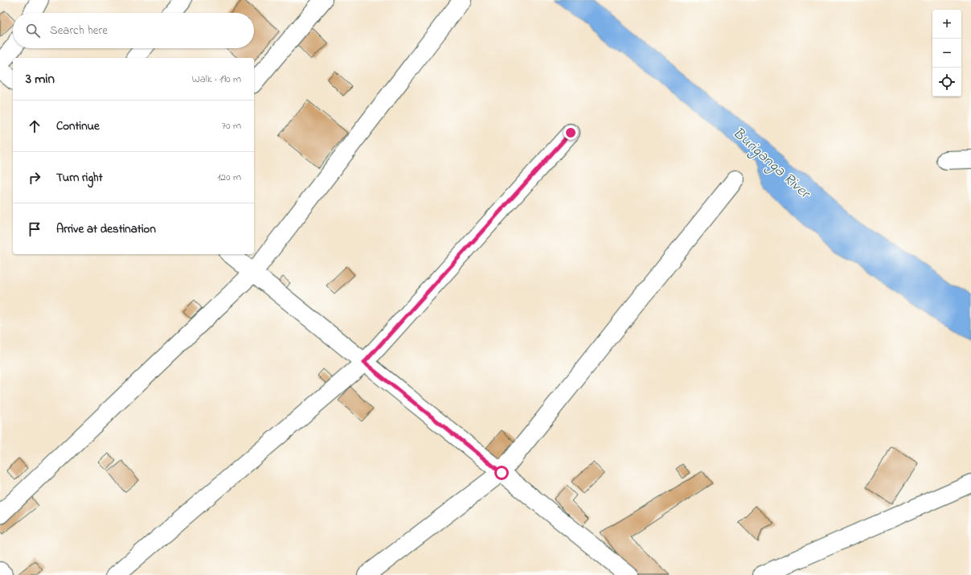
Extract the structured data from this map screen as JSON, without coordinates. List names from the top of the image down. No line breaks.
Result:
{"water":["Buriganga River"],"page":{"map_buttons":["+","−"],"search":"Search here","heading":["3 min","Walk · 190 m"],"list":[["Continue","70 m"],["Turn right","120 m"],"Arrive at destination"]}}
